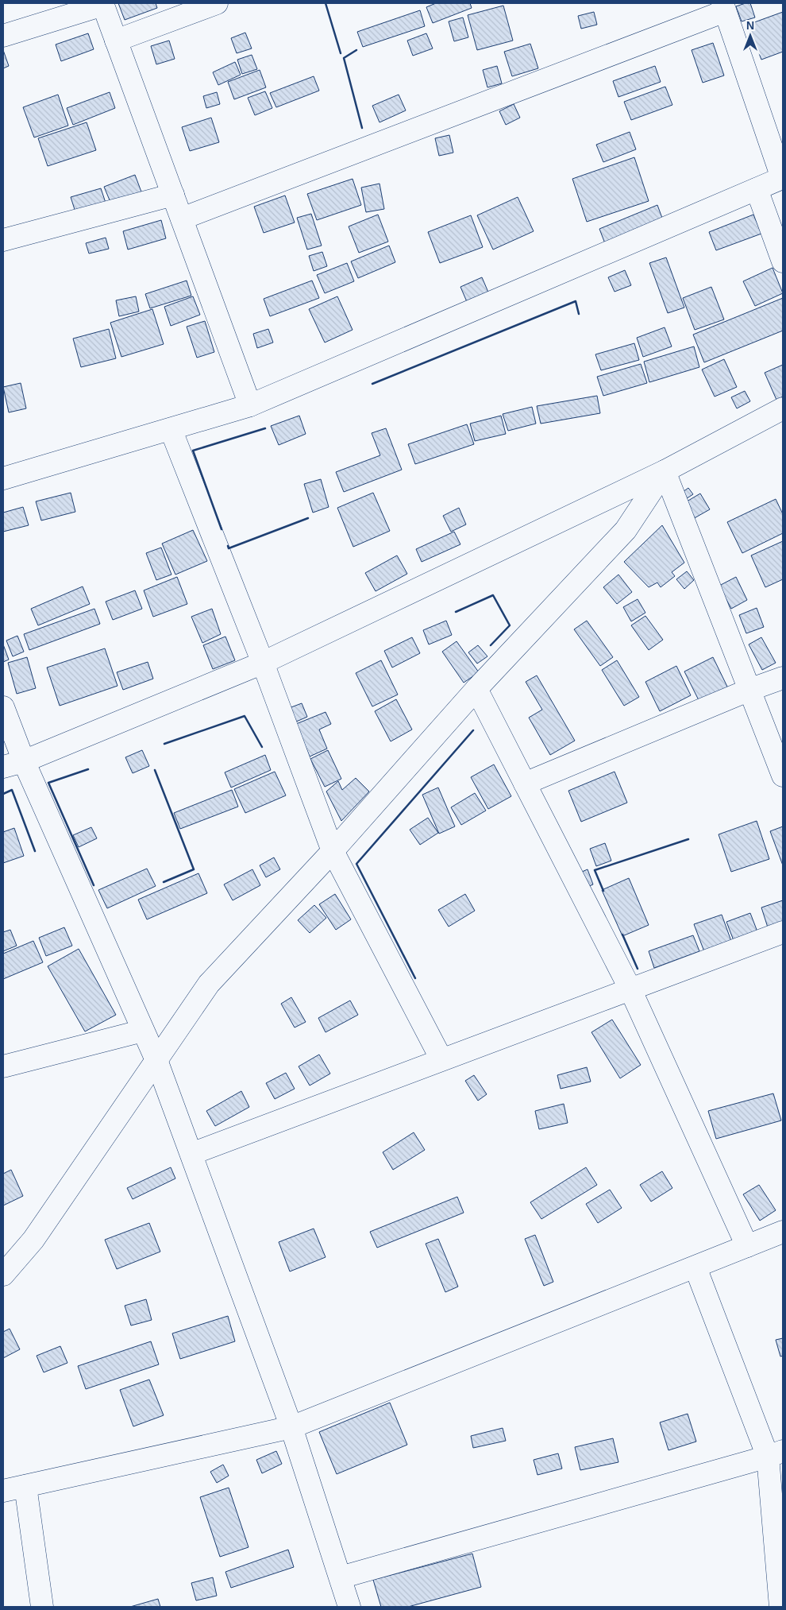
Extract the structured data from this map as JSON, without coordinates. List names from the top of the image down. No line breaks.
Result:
{"north":"top"}
